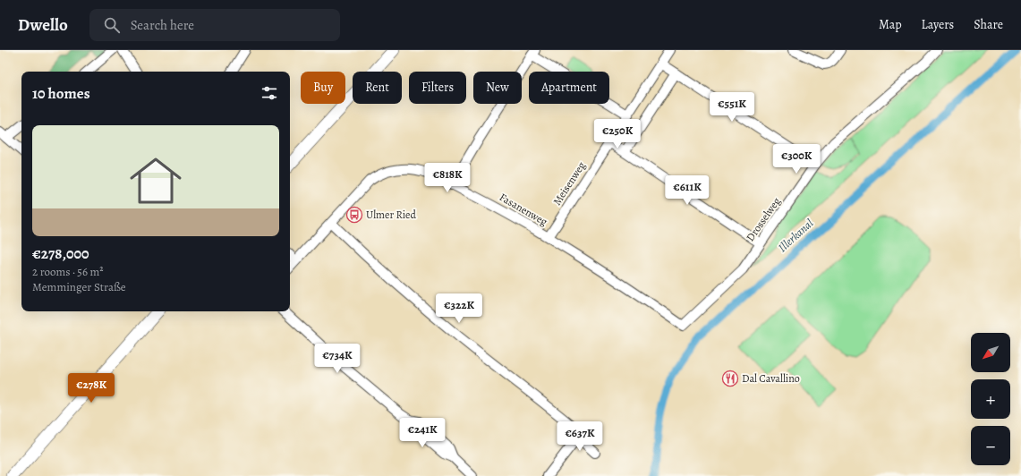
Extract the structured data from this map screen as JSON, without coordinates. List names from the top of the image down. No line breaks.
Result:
{"streets":{"street":["Meisenweg","Fasanenweg","Drosselweg"]},"crossings":[["Meisenweg","Fasanenweg"],["Fasanenweg","Drosselweg"]],"water":["Illerkanal"],"places":{"bus stop":["Ulmer Ried"],"restaurant":["Dal Cavallino"]},"north":"bottom left","page":{"header":"Dwello","search":"Search here","nav":["Map","Layers","Share"],"chip":["Buy","Rent","Filters","New","Apartment"],"heading":"10 homes","price":["€551K","€250K","€300K","€818K","€611K","€322K","€734K","€278K","€241K","€637K"],"list":[{"name":"€278,000","note":"2 rooms · 56 m² · Memminger Straße"}],"map_buttons":["+","−"]}}
